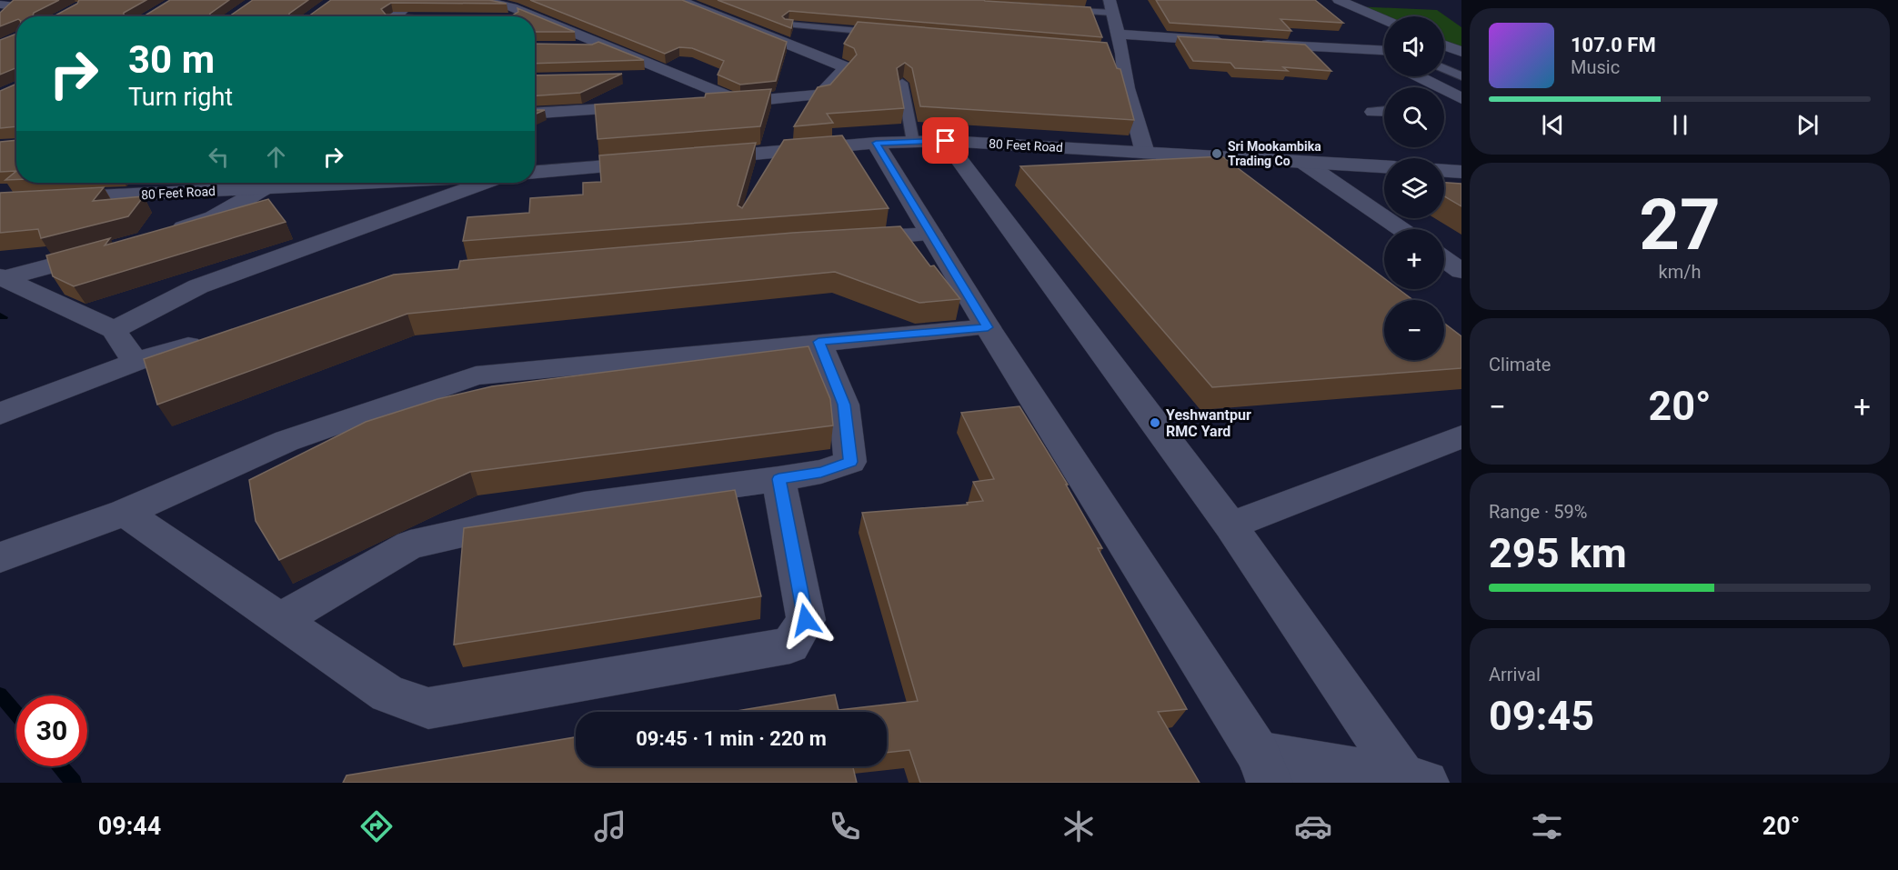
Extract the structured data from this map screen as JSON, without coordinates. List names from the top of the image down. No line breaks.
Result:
{"streets":{"street":["80 Feet Road"]},"places":["Sri Mookambika Trading Co","Yeshwantpur RMC Yard"],"page":{"map_buttons":["+","−"],"turn":["30 m","Turn right"],"song":["107.0 FM","Music"],"tile":[["27","km/h"],"Climate",["Range · 59%","295 km"],["Arrival","09:45"]],"heat":["−","20°","+"],"limit":"30","trip":"09:45 · 1 min · 220 m","tabs":["09:44","20°"]}}
